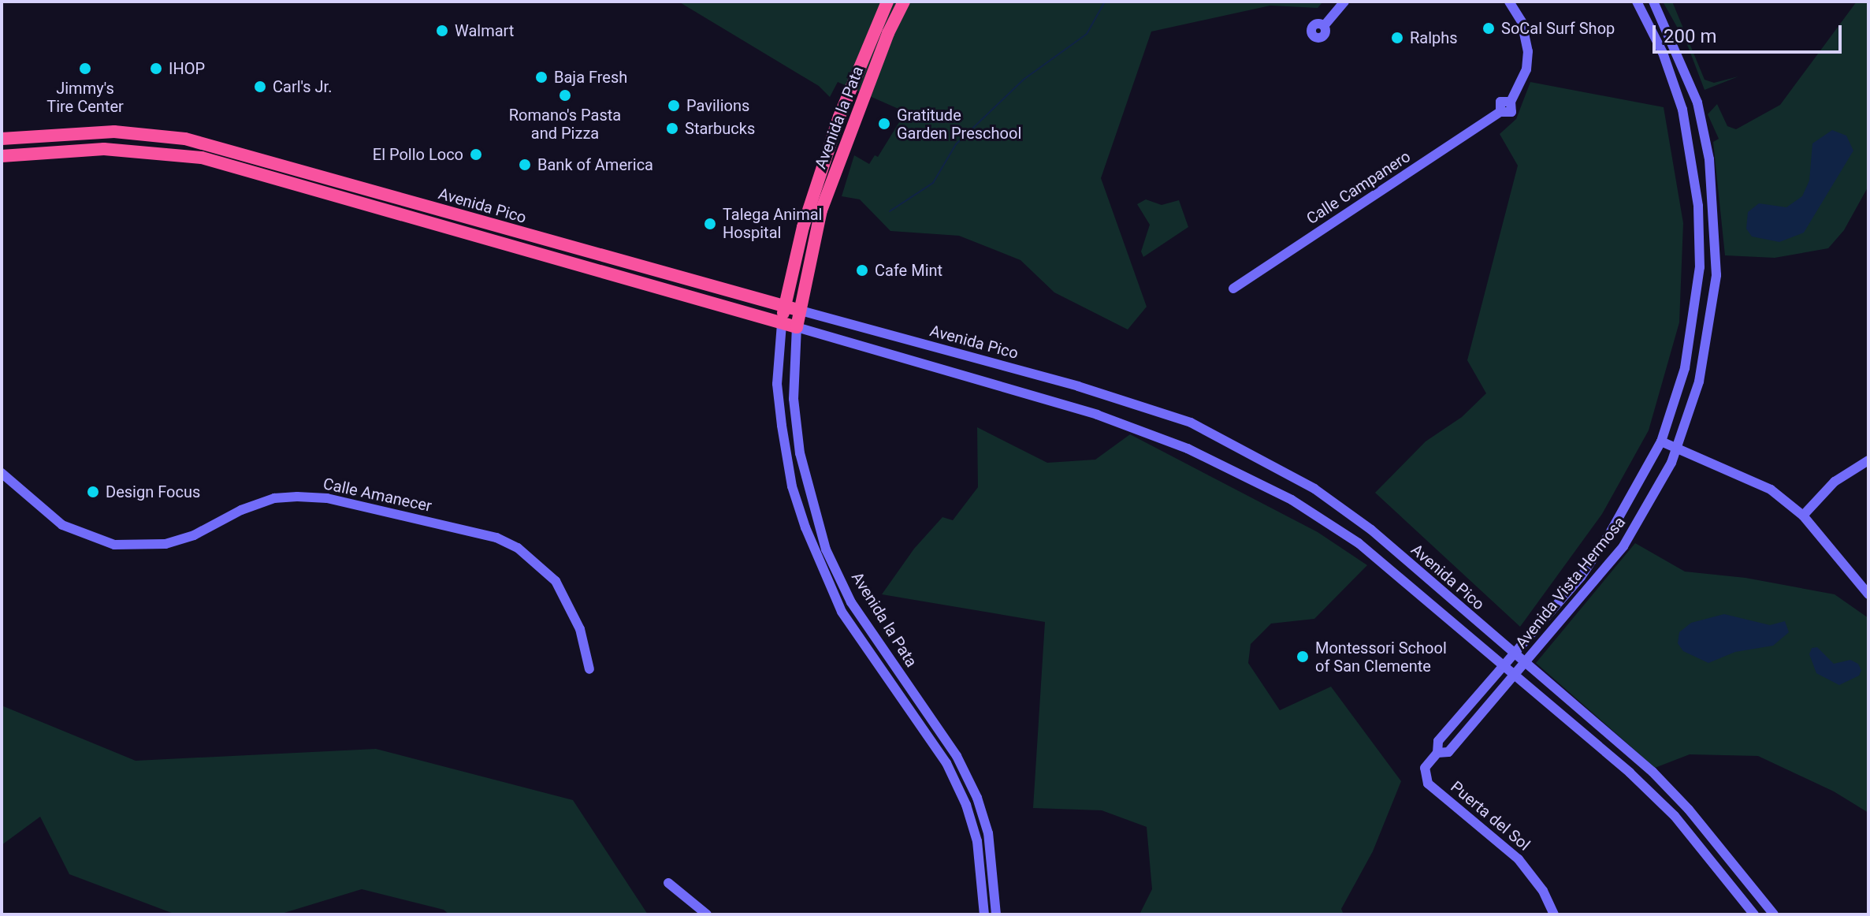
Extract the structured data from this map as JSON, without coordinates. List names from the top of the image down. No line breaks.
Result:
{"streets":{"highway":["Avenida la Pata","Avenida Pico"],"main road":["Calle Campanero","Calle Amanecer","Avenida Vista Hermosa","Puerta del Sol"]},"crossings":[["Avenida la Pata","Avenida Pico"],["Avenida Pico","Avenida Vista Hermosa"],["Avenida Vista Hermosa","Puerta del Sol"]],"places":["SoCal Surf Shop","Walmart","Ralphs","Jimmy's Tire Center","IHOP","Baja Fresh","Carl's Jr.","Romano's Pasta and Pizza","Pavilions","Gratitude Garden Preschool","Starbucks","El Pollo Loco","Bank of America","Talega Animal Hospital","Cafe Mint","Design Focus","Montessori School of San Clemente"],"scale_bar":"200 m"}
